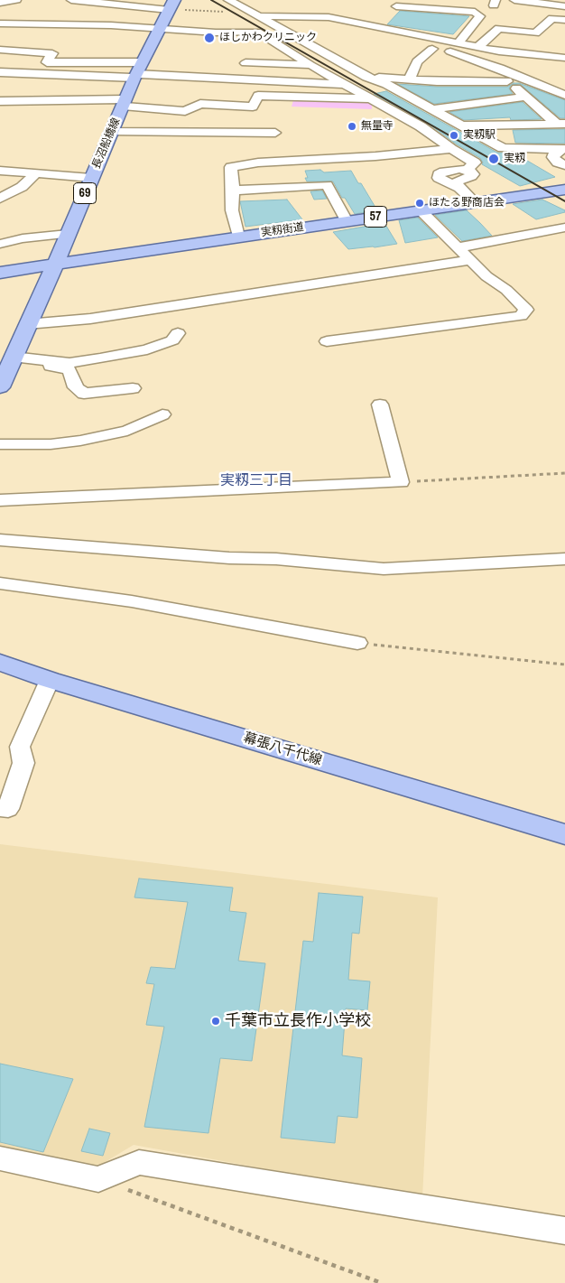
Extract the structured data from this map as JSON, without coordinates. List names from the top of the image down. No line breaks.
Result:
{"streets":{"main road":["長沼船橋線","69","57","実籾街道","幕張八千代線"]},"crossings":[["長沼船橋線","実籾街道"]],"districts":["実籾三丁目"],"places":["ほしかわクリニック","無量寺","実籾駅","実籾","ほたる野商店会","千葉市立長作小学校"]}
